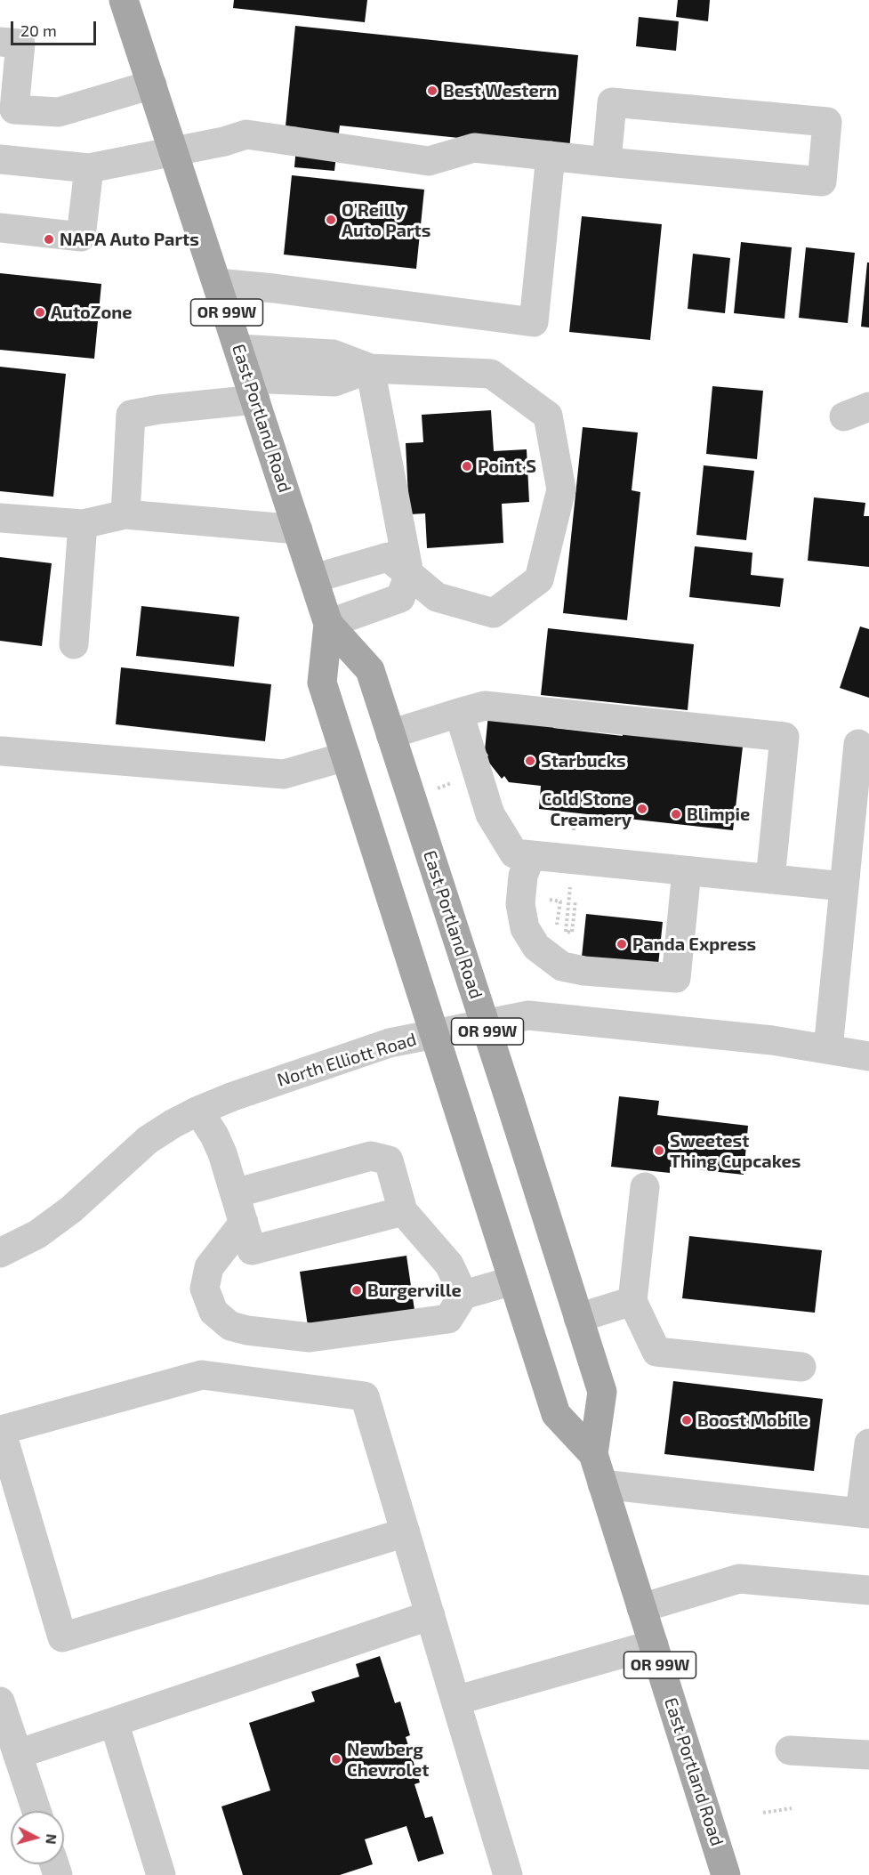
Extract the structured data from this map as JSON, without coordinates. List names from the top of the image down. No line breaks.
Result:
{"streets":{"main road":["OR 99W","East Portland Road"],"street":["North Elliott Road"]},"crossings":[["East Portland Road","North Elliott Road"]],"places":["Best Western","O'Reilly Auto Parts","NAPA Auto Parts","AutoZone","Point S","Starbucks","Cold Stone Creamery","Blimpie","Panda Express","Sweetest Thing Cupcakes","Burgerville","Boost Mobile","Newberg Chevrolet"],"scale_bar":"20 m","north":"right"}
